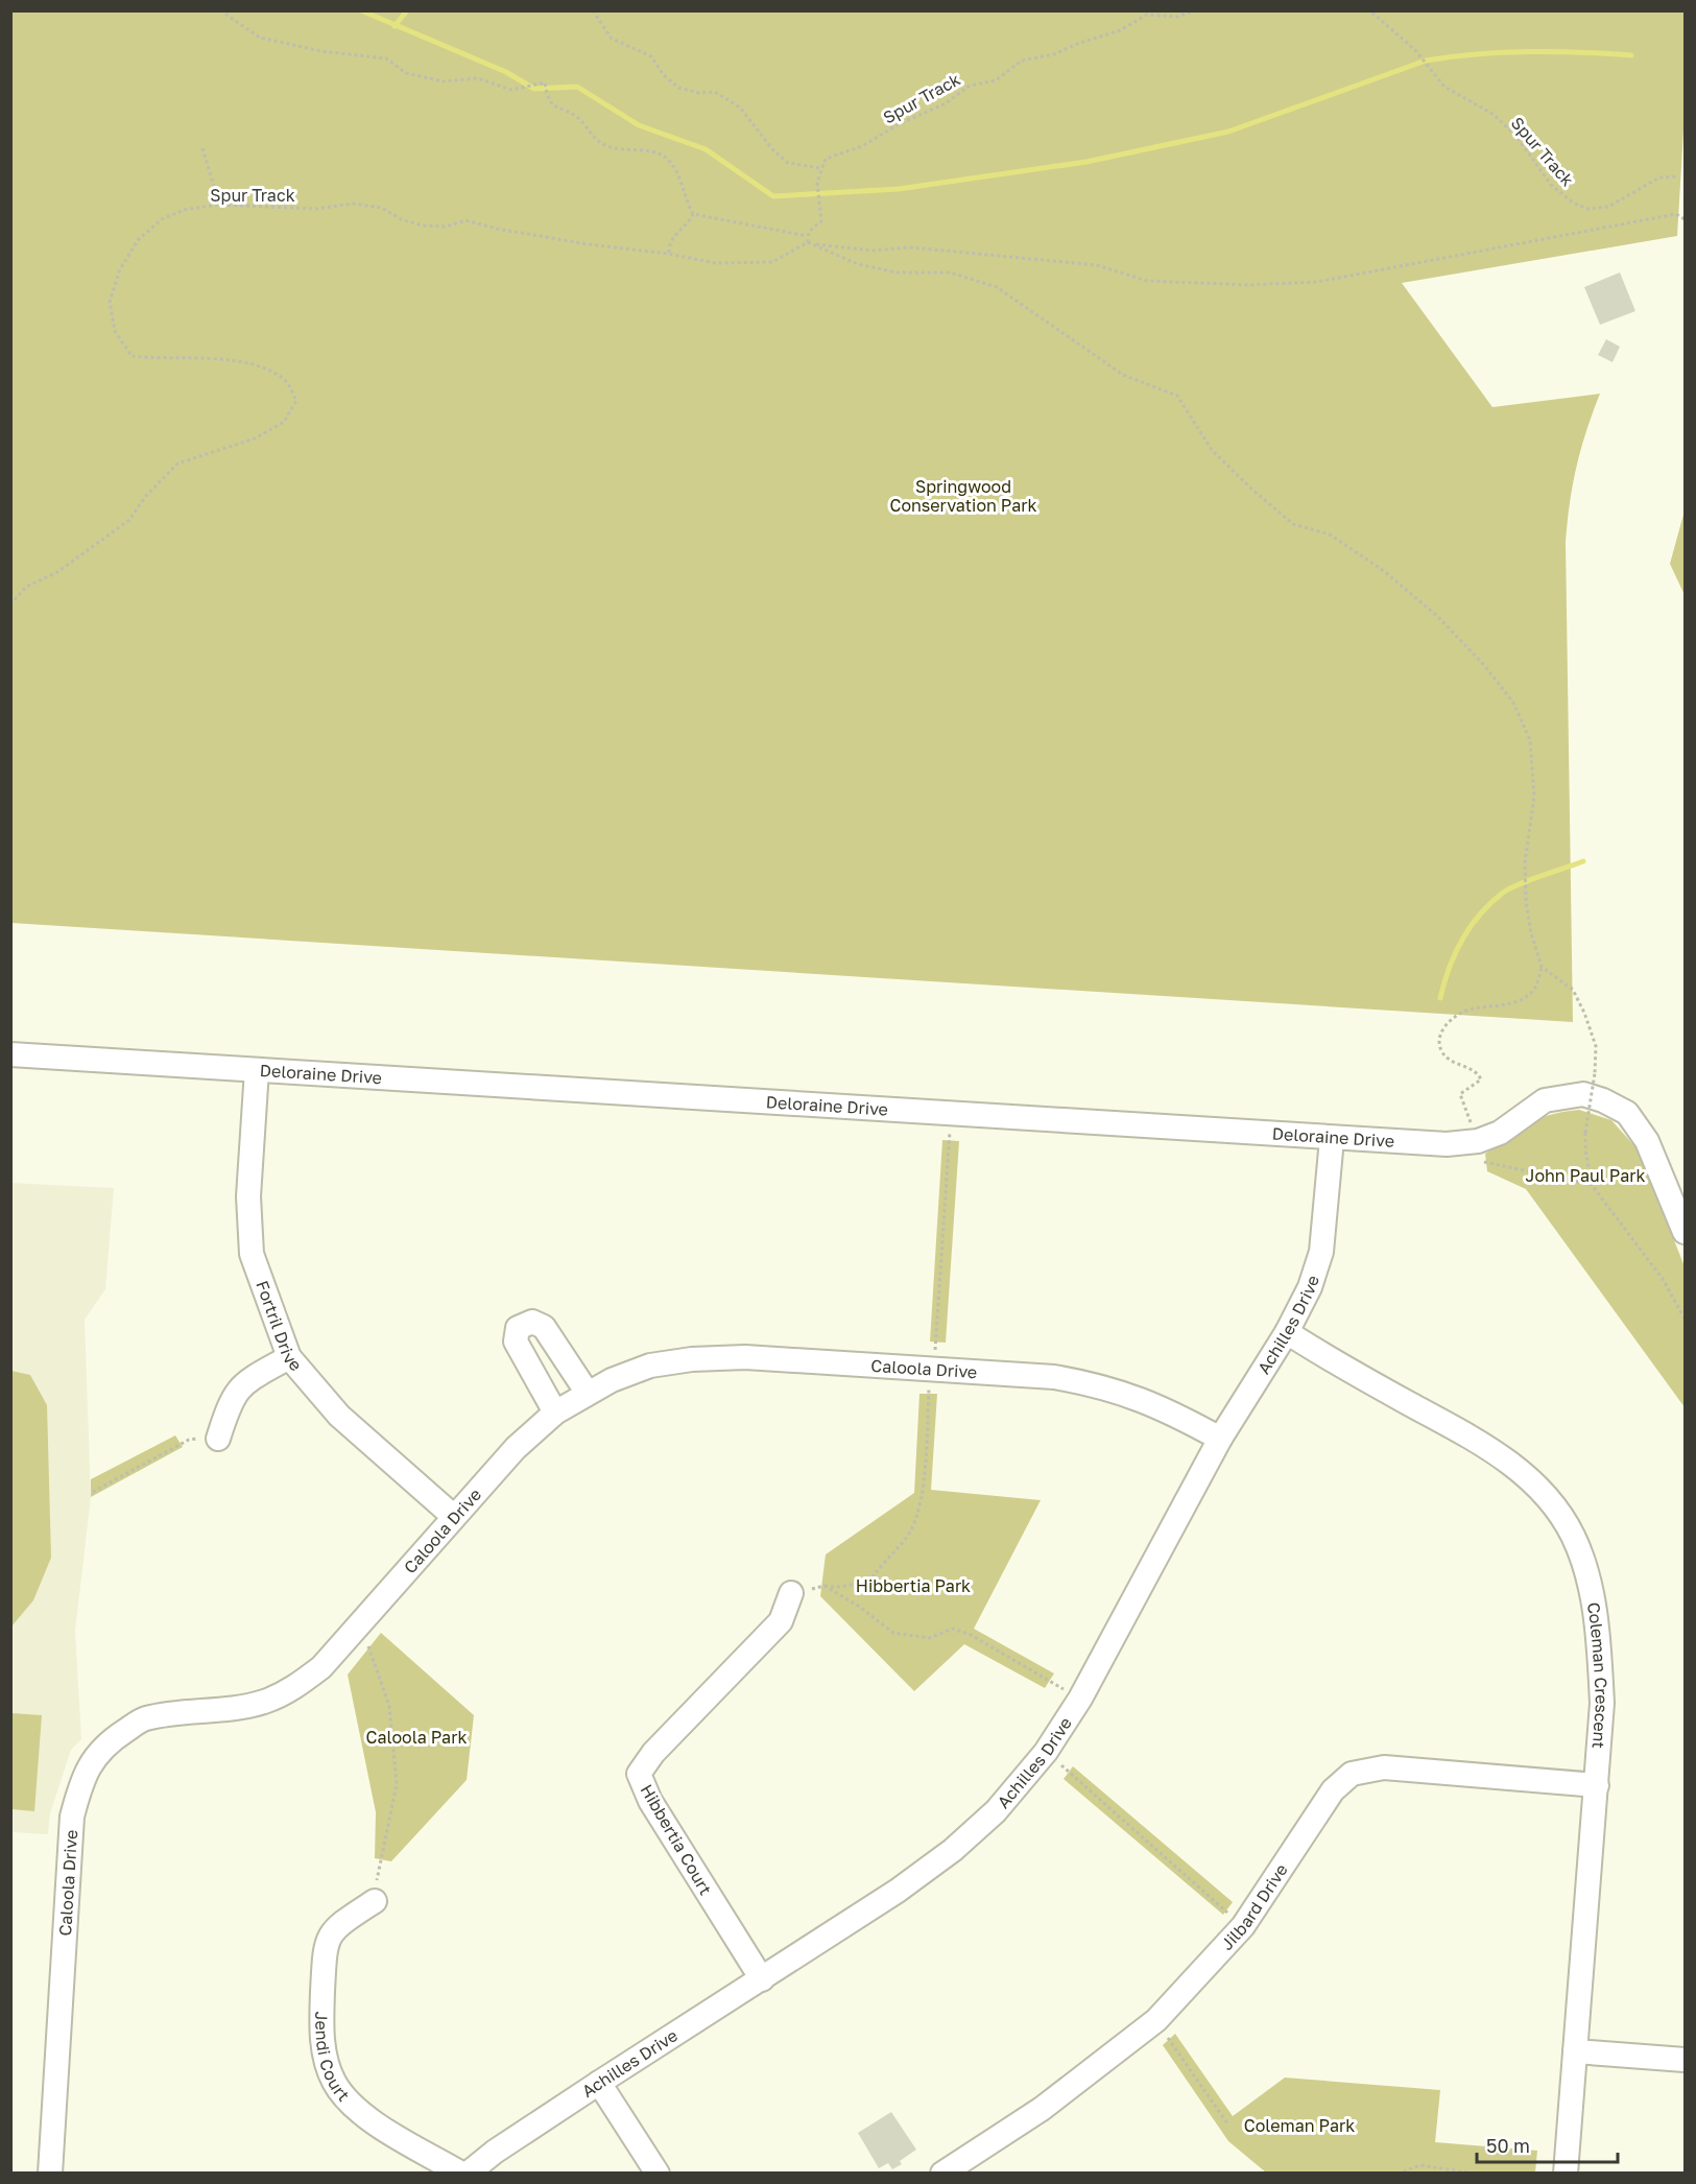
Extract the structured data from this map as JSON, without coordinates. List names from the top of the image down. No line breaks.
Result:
{"streets":{"street":["Deloraine Drive","Fortril Drive","Achilles Drive","Caloola Drive","Coleman Crescent","Hibbertia Court","Jilbard Drive","Jendi Court"],"path":["Spur Track"]},"crossings":[["Deloraine Drive","Fortril Drive"],["Deloraine Drive","Achilles Drive"],["Fortril Drive","Caloola Drive"],["Achilles Drive","Caloola Drive"],["Achilles Drive","Coleman Crescent"],["Achilles Drive","Hibbertia Court"],["Coleman Crescent","Jilbard Drive"]],"parks":["Springwood Conservation Park","John Paul Park","Hibbertia Park","Caloola Park","Coleman Park"],"scale_bar":"50 m"}
